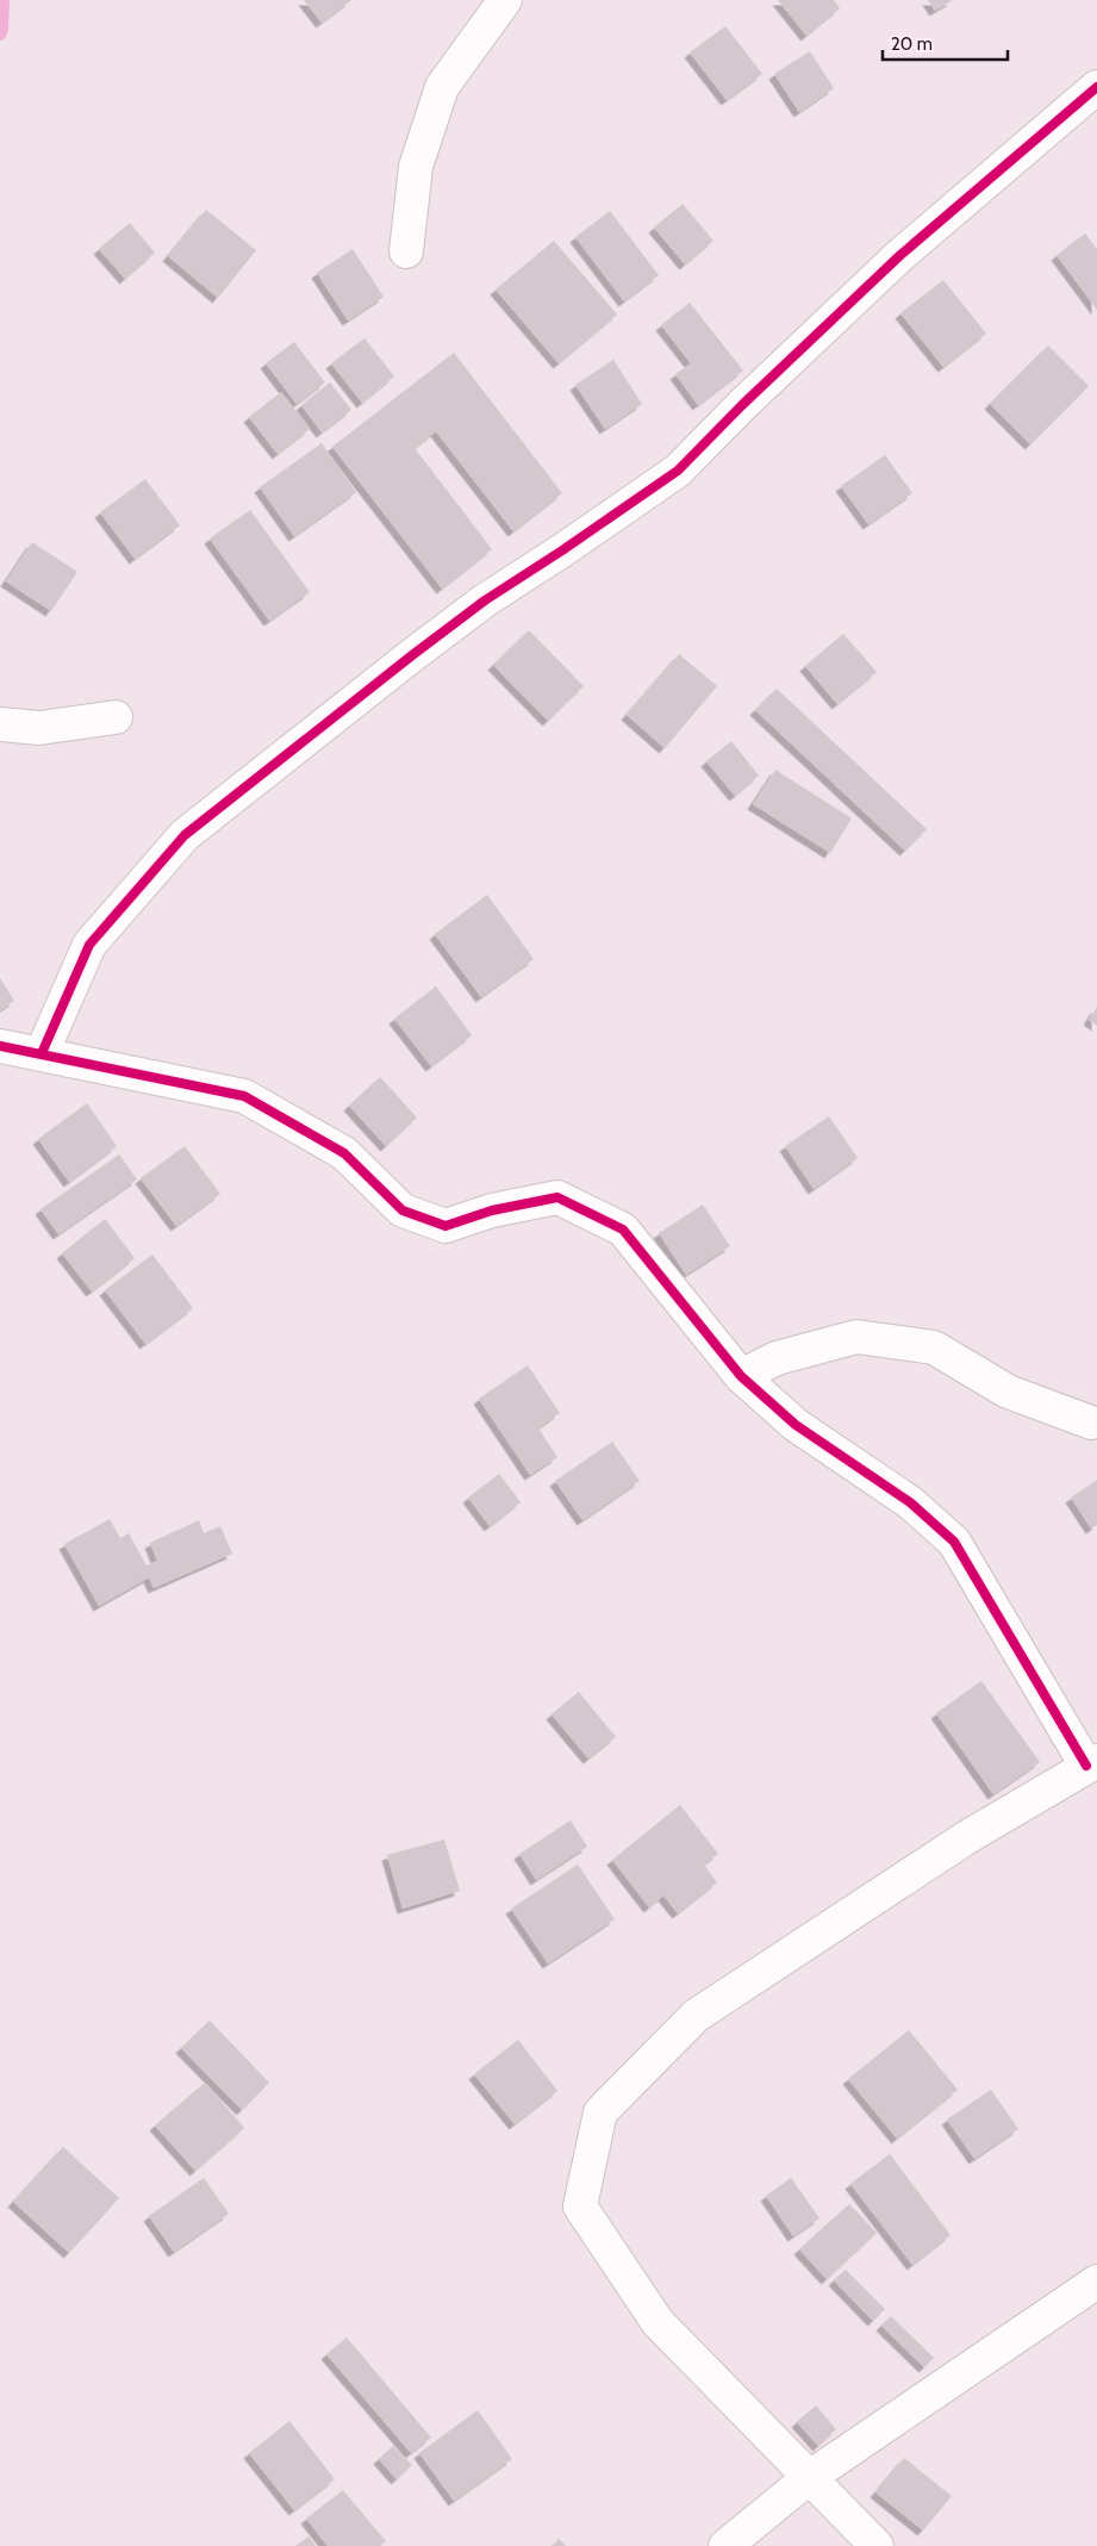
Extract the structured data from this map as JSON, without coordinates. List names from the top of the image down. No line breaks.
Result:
{"scale_bar":"20 m"}
